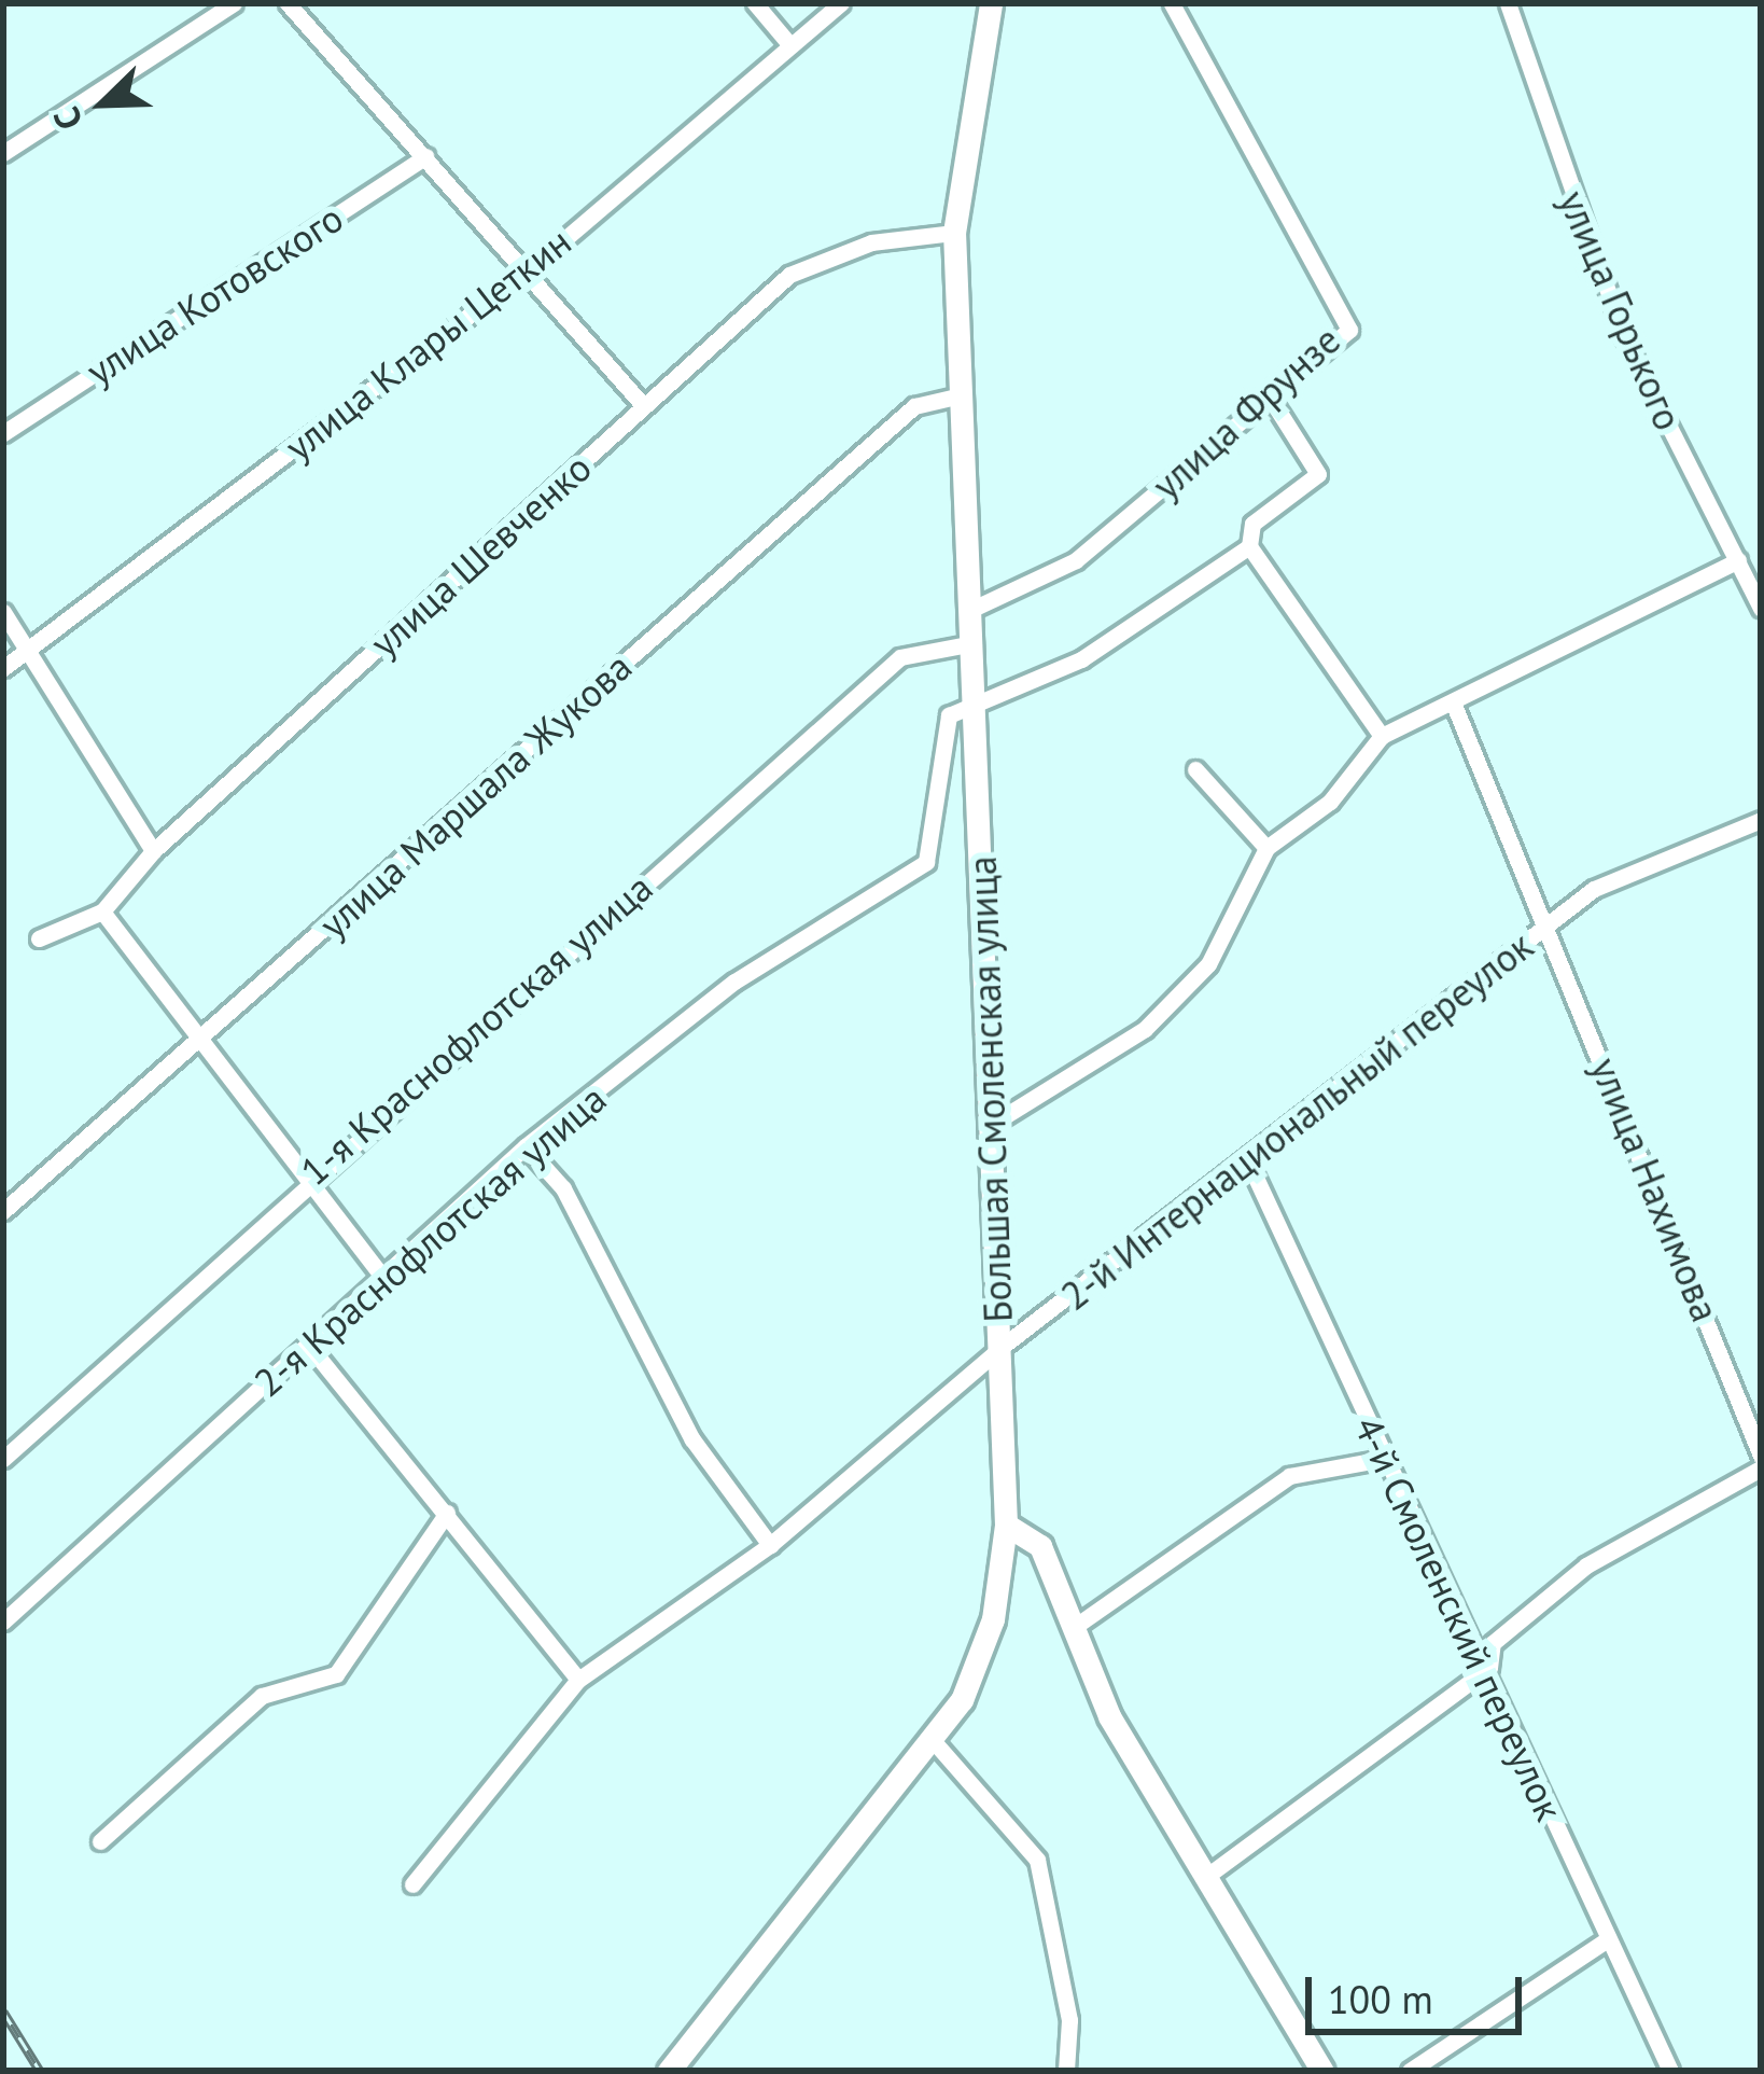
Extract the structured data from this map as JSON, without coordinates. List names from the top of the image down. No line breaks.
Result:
{"streets":{"main road":["Большая Смоленская улица"],"street":["улица Котовского","улица Горького","улица Клары Цеткин","улица Фрунзе","улица Шевченко","улица Маршала Жукова","1-я Краснофлотская улица","2-й Интернациональный переулок","улица Нахимова","2-я Краснофлотская улица","4-й Смоленский переулок"]},"crossings":[["улица Фрунзе","Большая Смоленская улица"],["улица Шевченко","Большая Смоленская улица"],["улица Маршала Жукова","Большая Смоленская улица"],["1-я Краснофлотская улица","Большая Смоленская улица"],["Большая Смоленская улица","2-й Интернациональный переулок"],["Большая Смоленская улица","2-я Краснофлотская улица"],["2-й Интернациональный переулок","улица Нахимова"],["2-й Интернациональный переулок","4-й Смоленский переулок"]],"scale_bar":"100 m","north":"bottom left"}
